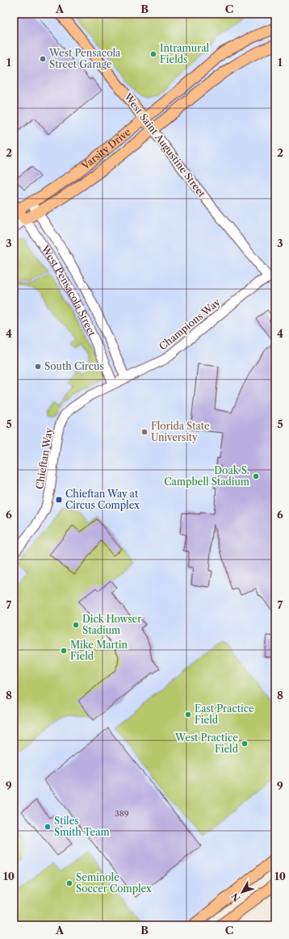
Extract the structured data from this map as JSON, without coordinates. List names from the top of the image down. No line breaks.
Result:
{"streets":{"main road":["West Saint Augustine Street","Varsity Drive","West Pensacola Street"],"street":["Champions Way","Chieftan Way"]},"crossings":[["West Saint Augustine Street","Varsity Drive"],["West Saint Augustine Street","Champions Way"],["Varsity Drive","West Pensacola Street"],["West Pensacola Street","Champions Way"],["West Pensacola Street","Chieftan Way"],["Champions Way","Chieftan Way"]],"places":{"other":["Intramural Fields","West Pensacola Street Garage","South Circus","Florida State University","Doak S. Campbell Stadium","Dick Howser Stadium","Mike Martin Field","East Practice Field","West Practice Field","Stiles Smith Team","Seminole Soccer Complex"],"transit":["Chieftan Way at Circus Complex"]},"house_numbers":["389"],"north":"bottom left","grid":{"columns":["A","B","C"],"rows":["1","2","3","4","5","6","7","8","9","10"]}}
